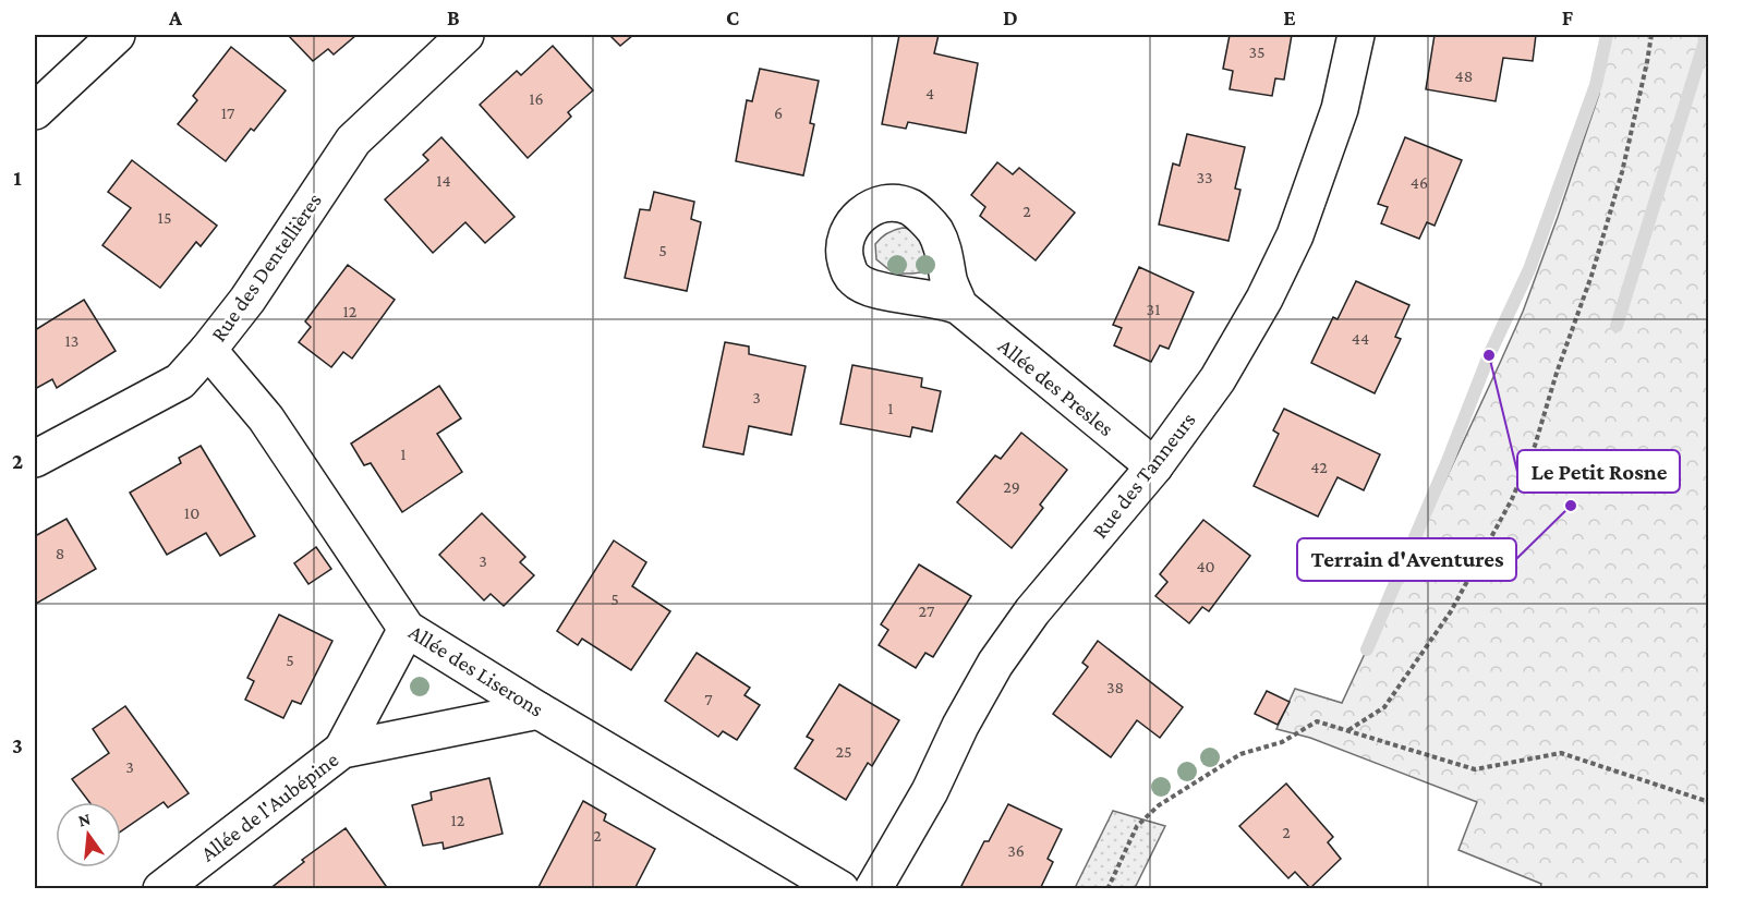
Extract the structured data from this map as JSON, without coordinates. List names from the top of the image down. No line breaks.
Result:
{"streets":{"street":["Rue des Dentellières","Allée des Presles","Rue des Tanneurs","Allée des Liserons","Allée de l'Aubépine"]},"crossings":[["Rue des Dentellières","Allée des Liserons"],["Allée des Presles","Rue des Tanneurs"],["Allée des Liserons","Allée de l'Aubépine"]],"places":["Le Petit Rosne","Terrain d'Aventures"],"house_numbers":["35","48","4","16","17","6","33","14","46","2","15","5","31","12","44","13","3","1","1","42","29","10","8","3","40","5","27","5","38","7","25","3","12","2","2","36"],"north":"top","grid":{"columns":["A","B","C","D","E","F"],"rows":["1","2","3"]}}
